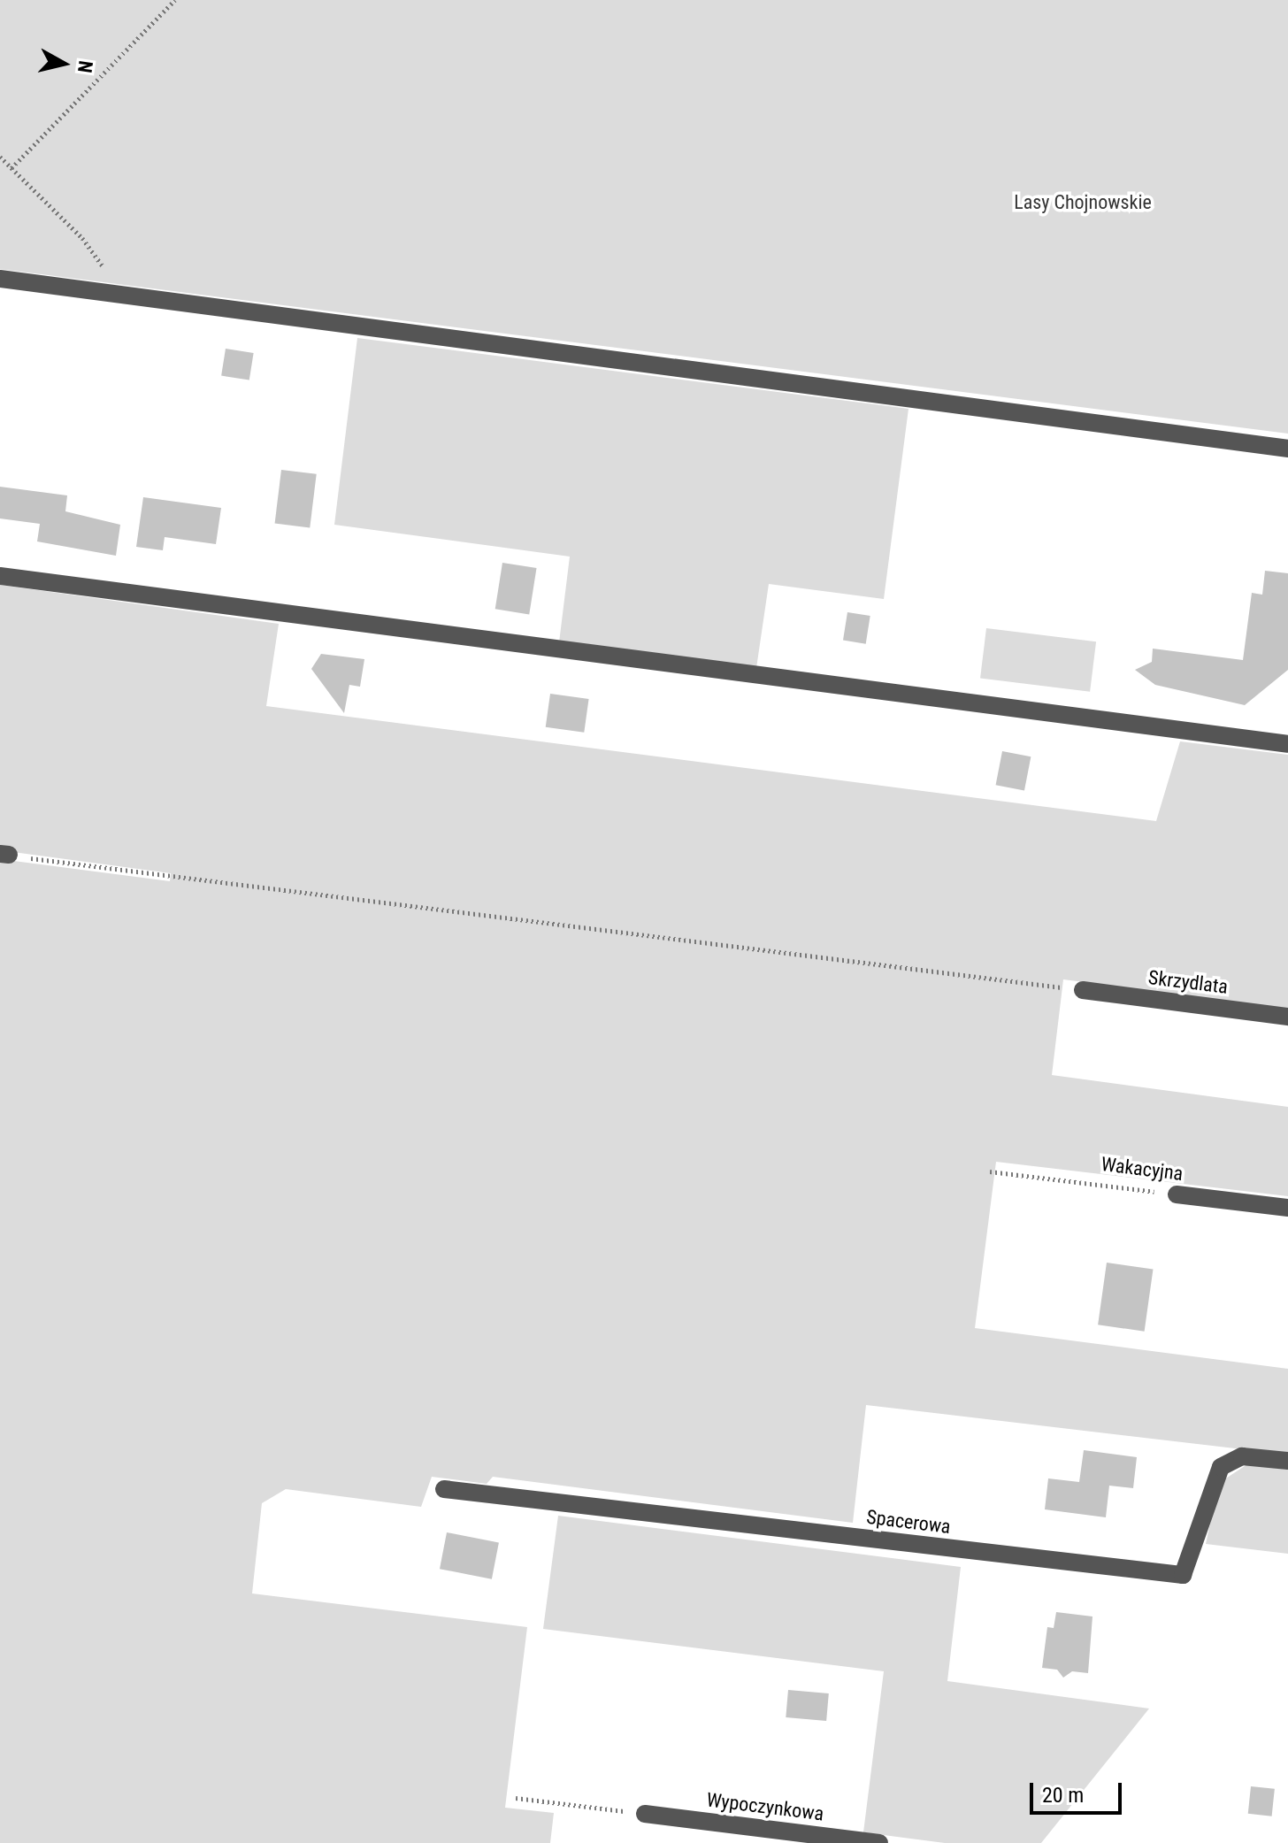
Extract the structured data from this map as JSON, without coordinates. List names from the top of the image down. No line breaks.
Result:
{"streets":{"street":["Skrzydlata","Wakacyjna","Spacerowa","Wypoczynkowa"]},"parks":["Lasy Chojnowskie"],"scale_bar":"20 m","north":"right"}
